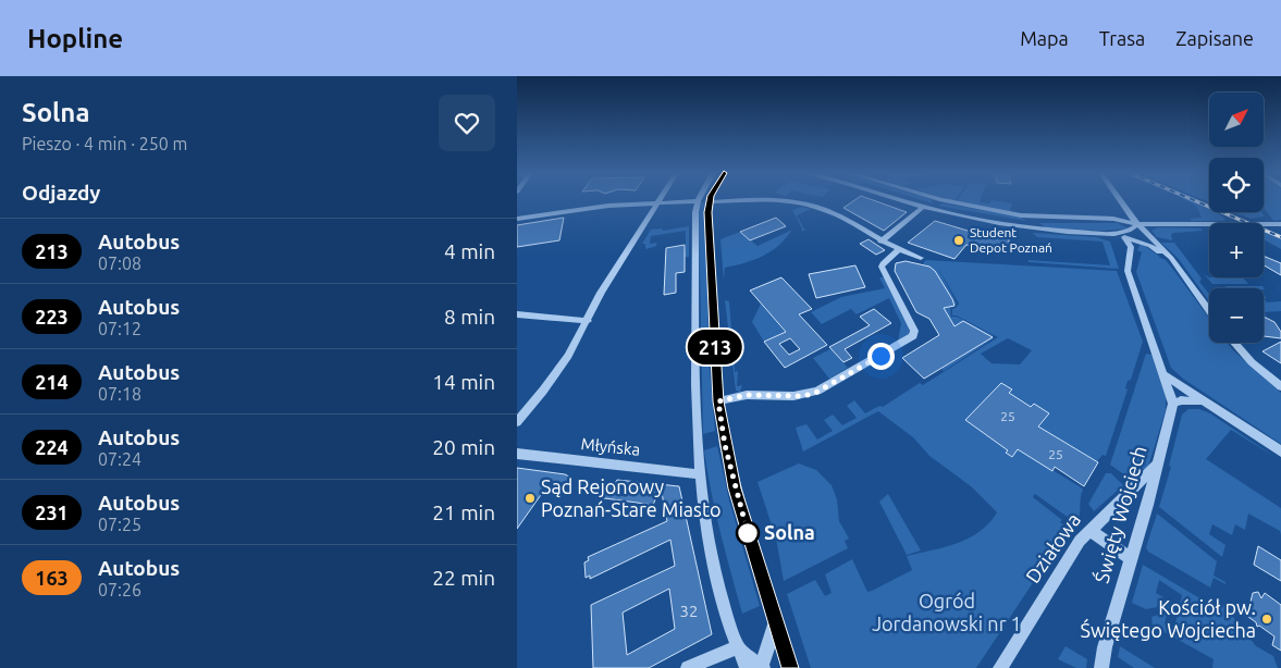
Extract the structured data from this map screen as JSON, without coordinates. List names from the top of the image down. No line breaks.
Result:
{"streets":{"street":["Młyńska","Święty Wojciech","Działowa"]},"crossings":[["Święty Wojciech","Działowa"]],"parks":["Ogród Jordanowski nr 1"],"places":["Student Depot Poznań","Sąd Rejonowy Poznań-Stare Miasto","Solna","Kościół pw. Świętego Wojciecha"],"lines":["bus line 213"],"house_numbers":["25","25","32"],"north":"top right","page":{"header":"Hopline","nav":["Mapa","Trasa","Zapisane"],"heading":[["Solna","Pieszo · 4 min · 250 m"],"Odjazdy"],"on_map":"213","map_buttons":["+","−"],"list":[{"mark":"213","name":"Autobus","note":"07:08","value":"4 min"},{"mark":"223","name":"Autobus","note":"07:12","value":"8 min"},{"mark":"214","name":"Autobus","note":"07:18","value":"14 min"},{"mark":"224","name":"Autobus","note":"07:24","value":"20 min"},{"mark":"231","name":"Autobus","note":"07:25","value":"21 min"},{"mark":"163","name":"Autobus","note":"07:26","value":"22 min"}]}}
